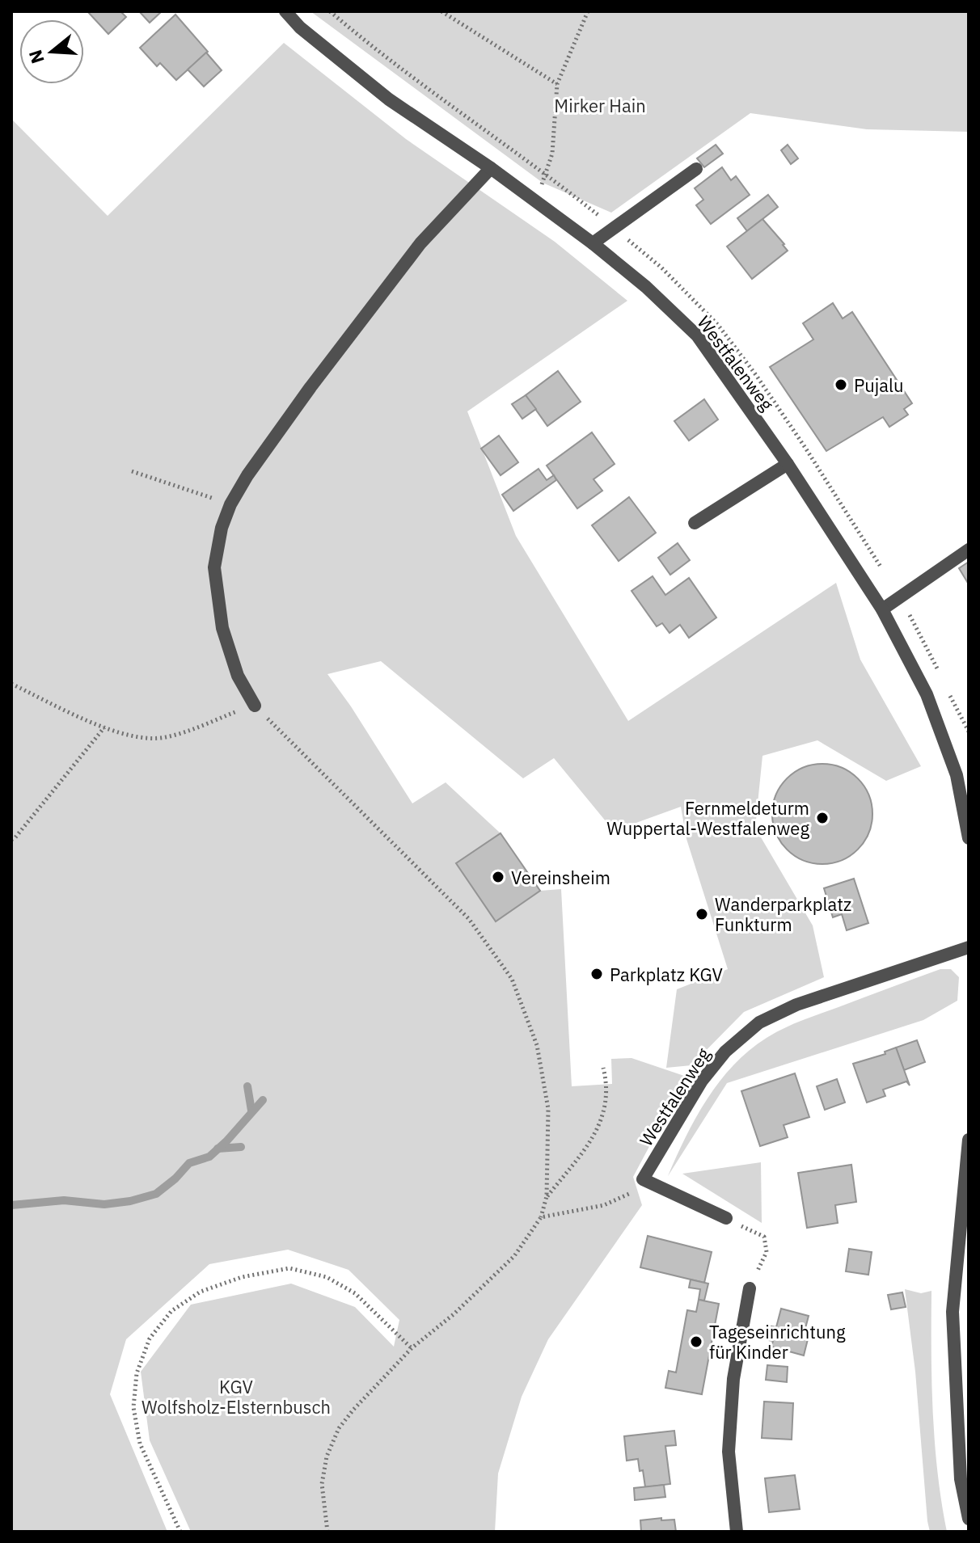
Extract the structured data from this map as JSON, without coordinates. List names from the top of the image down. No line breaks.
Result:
{"streets":{"street":["Westfalenweg"]},"parks":["Mirker Hain","KGV Wolfsholz-Elsternbusch"],"places":["Pujalu","Fernmeldeturm Wuppertal-Westfalenweg","Vereinsheim","Wanderparkplatz Funkturm","Parkplatz KGV","Tageseinrichtung für Kinder"],"north":"left"}
